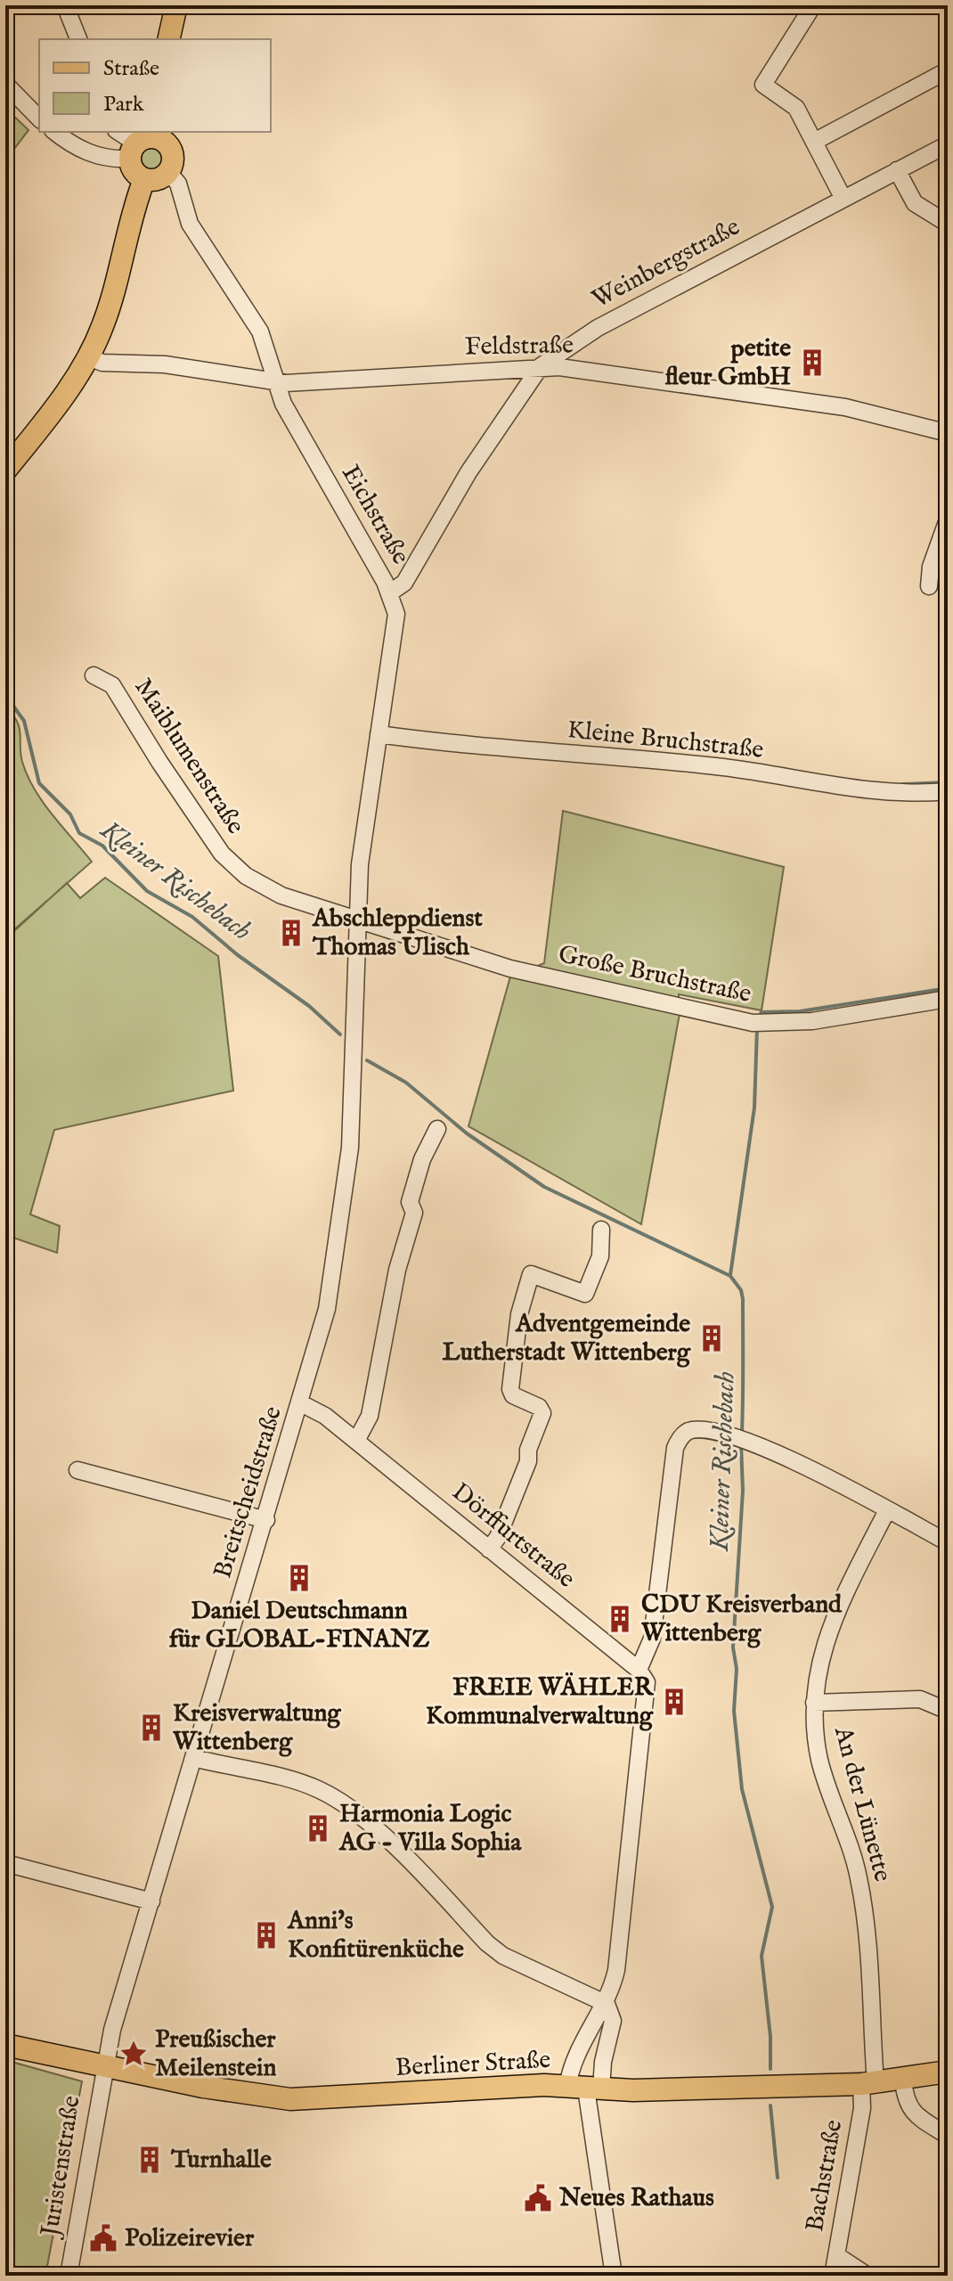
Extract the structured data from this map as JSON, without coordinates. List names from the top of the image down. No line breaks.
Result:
{"streets":{"main road":["Berliner Straße"],"street":["Weinbergstraße","Feldstraße","Eichstraße","Kleine Bruchstraße","Maiblumenstraße","Große Bruchstraße","Breitscheidstraße","Dörffurtstraße","An der Lünette","Juristenstraße","Bachstraße"]},"crossings":[["Weinbergstraße","Feldstraße"],["Weinbergstraße","Eichstraße"],["Feldstraße","Eichstraße"],["Eichstraße","Kleine Bruchstraße"],["Eichstraße","Maiblumenstraße"],["Eichstraße","Große Bruchstraße"],["Eichstraße","Breitscheidstraße"],["Maiblumenstraße","Große Bruchstraße"],["Maiblumenstraße","Breitscheidstraße"],["Große Bruchstraße","Breitscheidstraße"],["Breitscheidstraße","Dörffurtstraße"],["Breitscheidstraße","Berliner Straße"],["Breitscheidstraße","Juristenstraße"],["An der Lünette","Berliner Straße"],["An der Lünette","Bachstraße"],["Berliner Straße","Juristenstraße"],["Berliner Straße","Bachstraße"]],"water":["Kleiner Rischebach"],"places":{"building":["petite fleur GmbH","Abschleppdienst Thomas Ulisch","Adventgemeinde Lutherstadt Wittenberg","Daniel Deutschmann für GLOBAL-FINANZ","CDU Kreisverband Wittenberg","FREIE WÄHLER Kommunalverwaltung","Kreisverwaltung Wittenberg","Harmonia Logic AG - Villa Sophia","Anni's Konfitürenküche","Turnhalle"],"place":["Preußischer Meilenstein"],"public building":["Neues Rathaus","Polizeirevier"]},"legend":["Straße","Park"]}
